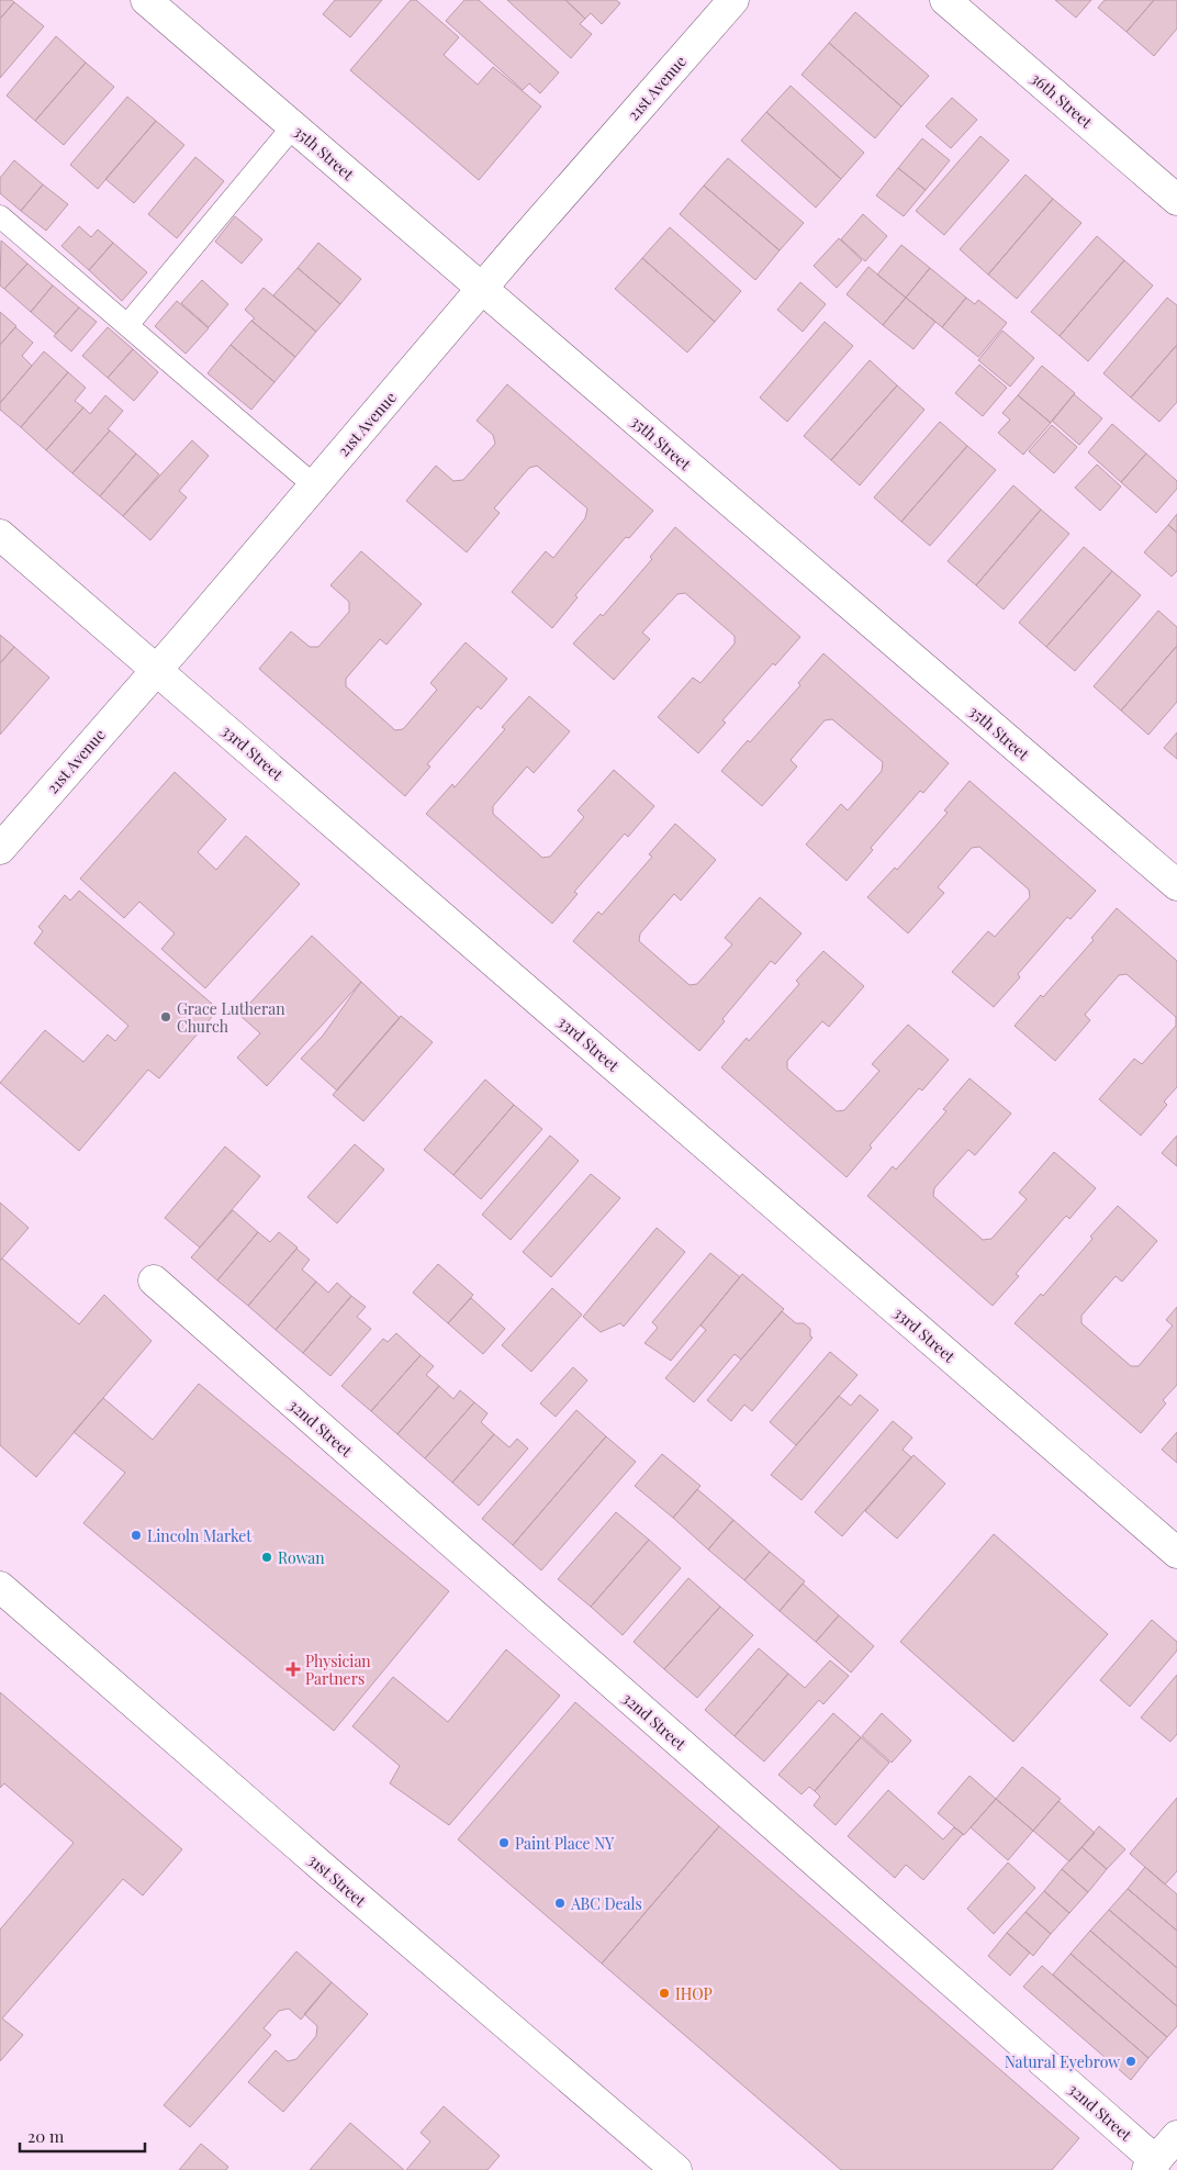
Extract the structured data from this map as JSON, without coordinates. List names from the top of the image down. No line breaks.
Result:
{"streets":{"street":["21st Avenue","36th Street","35th Street","33rd Street","32nd Street","31st Street"]},"crossings":[["21st Avenue","35th Street"],["21st Avenue","33rd Street"]],"places":{"other":["Grace Lutheran Church","Lincoln Market","Rowan","Paint Place NY","ABC Deals","IHOP","Natural Eyebrow"],"health":["Physician Partners"]},"scale_bar":"20 m"}
